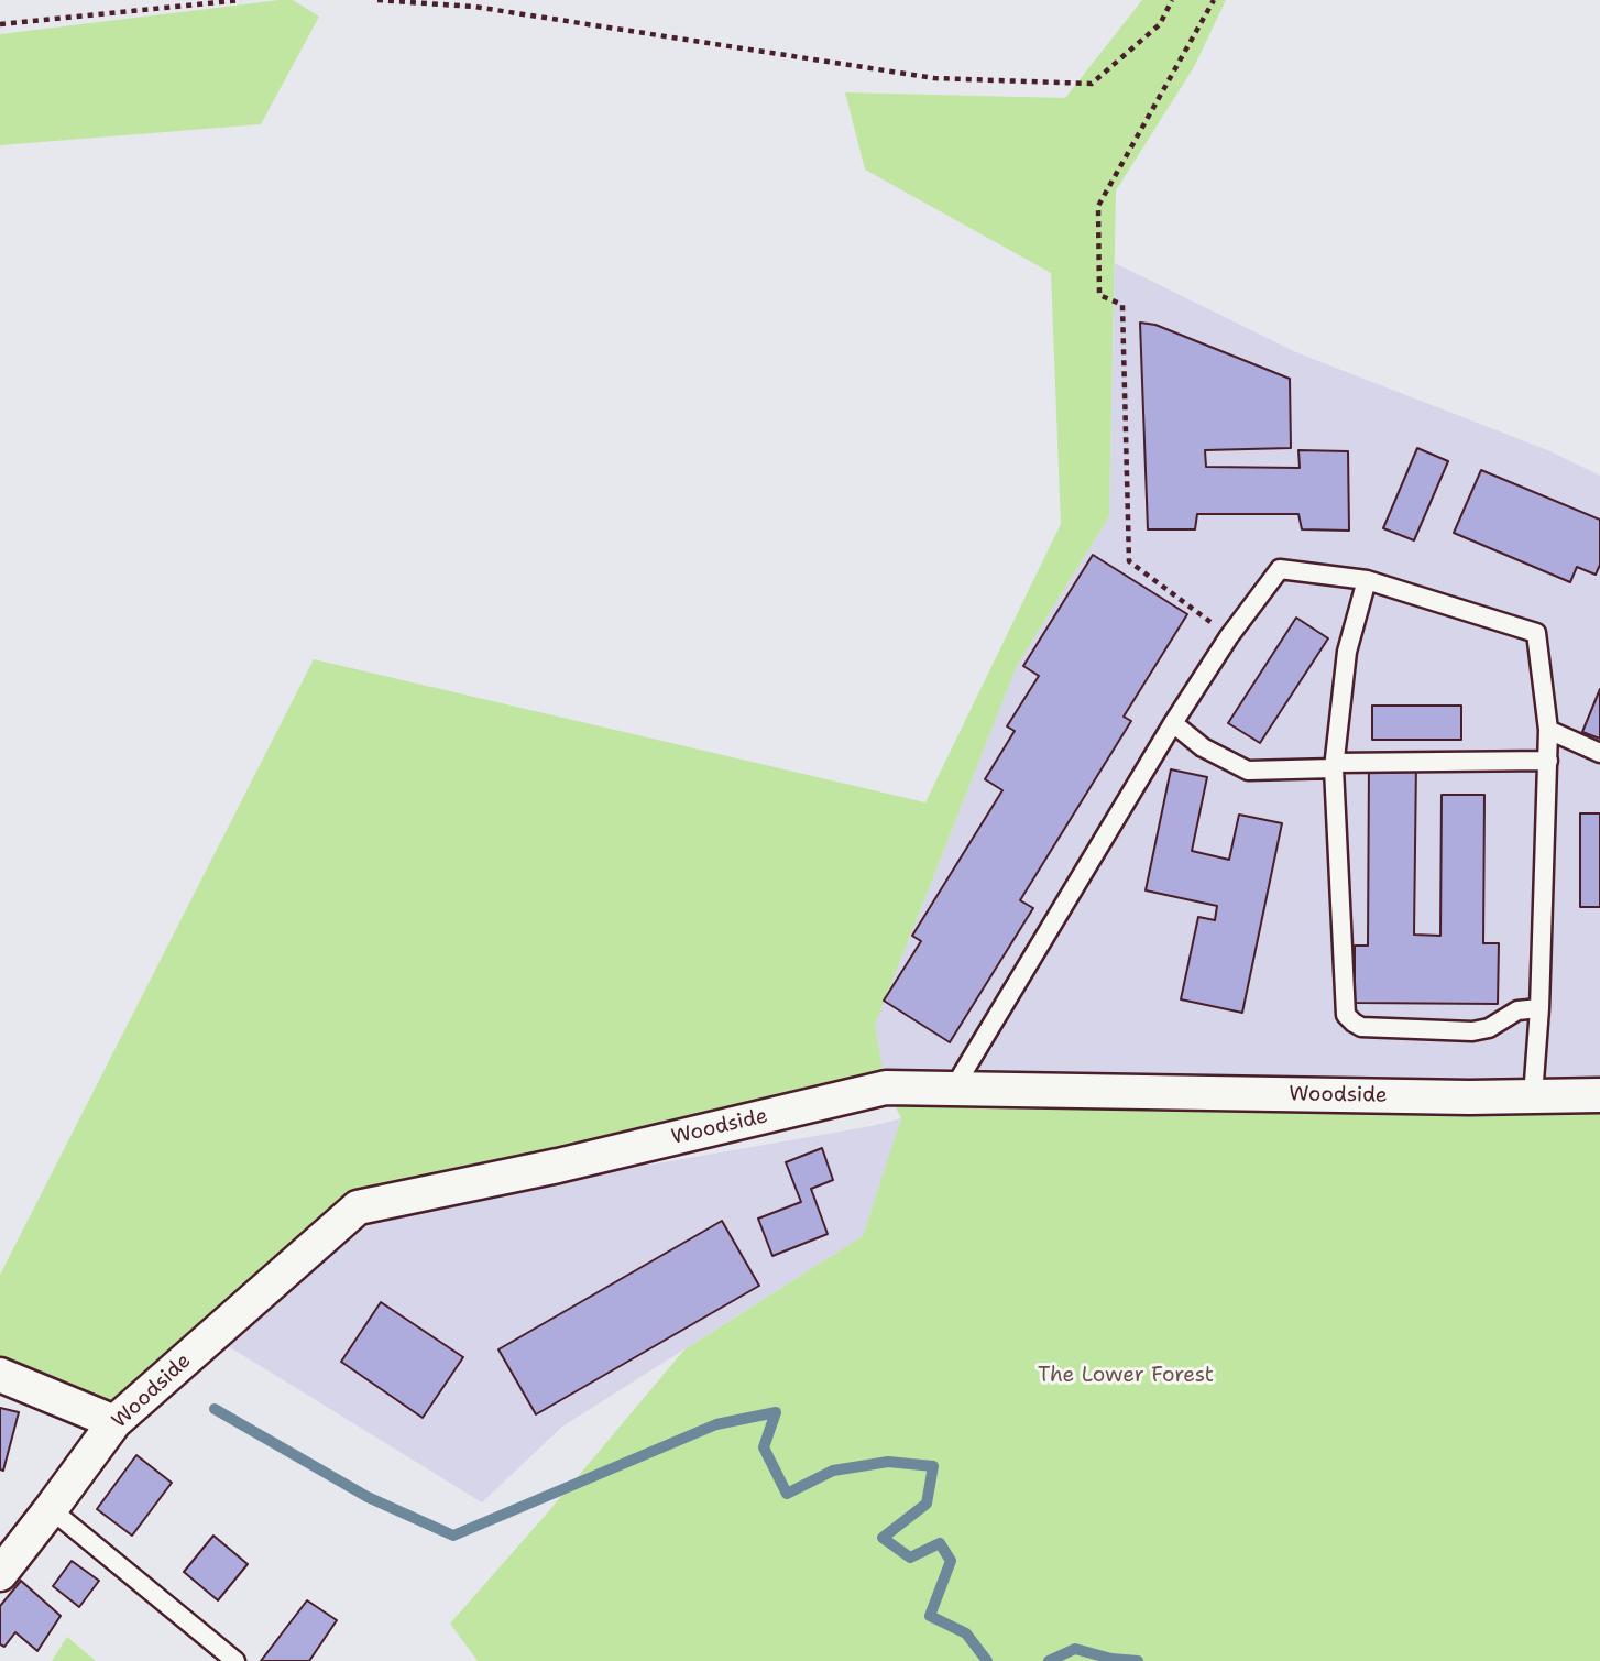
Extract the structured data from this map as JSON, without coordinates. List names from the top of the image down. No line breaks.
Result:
{"streets":{"street":["Woodside"]},"parks":["The Lower Forest"]}
